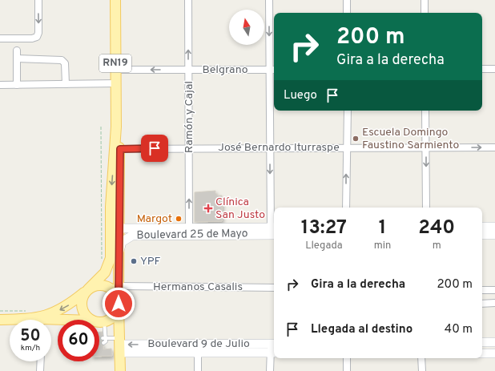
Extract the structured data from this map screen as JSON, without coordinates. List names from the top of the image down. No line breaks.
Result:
{"streets":{"main road":["RN19","Boulevard 25 de Mayo","Boulevard 9 de Julio"],"street":["Belgrano","Ramón y Cajal","José Bernardo Iturraspe","Hermanos Casalis"]},"crossings":[["RN19","Belgrano"],["RN19","José Bernardo Iturraspe"],["RN19","Boulevard 25 de Mayo"],["RN19","Hermanos Casalis"],["Belgrano","Ramón y Cajal"],["Ramón y Cajal","José Bernardo Iturraspe"],["Ramón y Cajal","Boulevard 25 de Mayo"]],"one_way":["Belgrano","Ramón y Cajal"],"places":{"other":["Escuela Domingo Faustino Sarmiento","Margot","YPF"],"health":["Clínica San Justo"]},"north":"top","page":{"turn":["200 m","Gira a la derecha"],"then":"Luego","eta":["13:27","Llegada","1","min","240","m"],"list":[{"name":"Gira a la derecha","value":"200 m"},{"name":"Llegada al destino","value":"40 m"}],"speed":"50 km/h","limit":"60"}}
